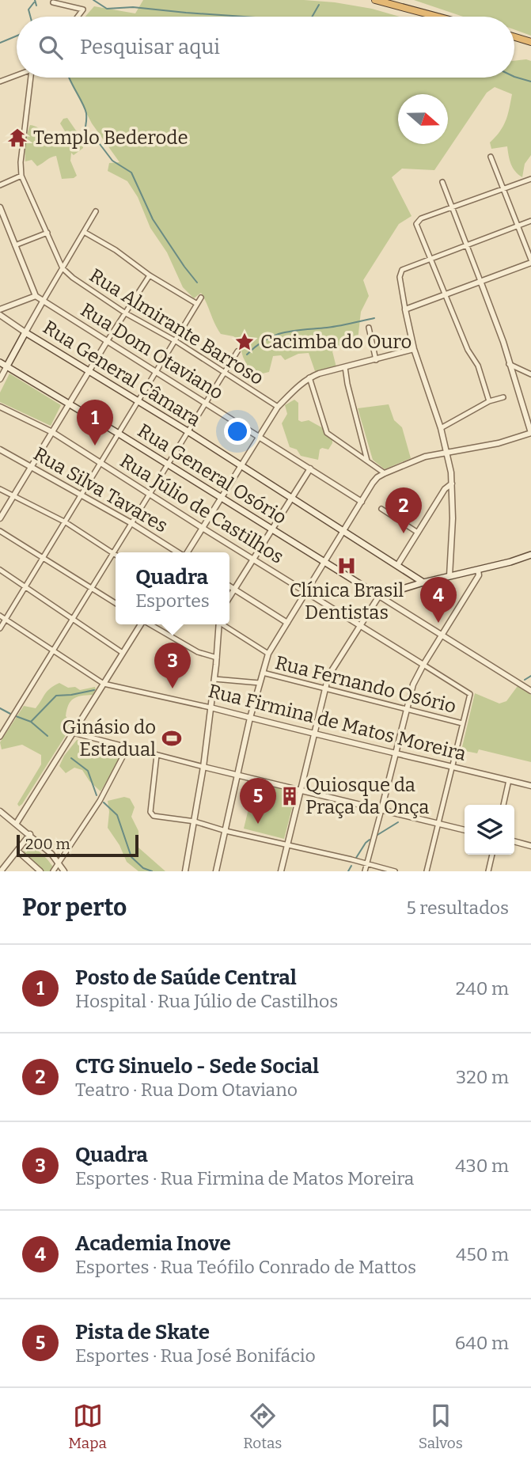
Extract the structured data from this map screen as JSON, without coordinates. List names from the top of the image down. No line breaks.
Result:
{"streets":{"main road":["Rua General Câmara","Rua General Osório"],"street":["Rua Almirante Barroso","Rua Dom Otaviano","Rua Silva Tavares","Rua Júlio de Castilhos","Rua Fernando Osório","Rua Firmina de Matos Moreira"]},"crossings":[["Rua Júlio de Castilhos","Rua Fernando Osório"]],"places":{"temple":["Templo Bederode"],"place":["Cacimba do Ouro"],"hospital":["Clínica Brasil Dentistas"],"sports":["Ginásio do Estadual"],"building":["Quiosque da Praça da Onça"]},"scale_bar":"200 m","north":"right","page":{"search":"Pesquisar aqui","pins":["1","2","4","3","5"],"popup":["Quadra","Esportes"],"scale":"200 m","heading":["Por perto","5 resultados"],"list":[{"mark":"1","name":"Posto de Saúde Central","note":"Hospital · Rua Júlio de Castilhos","value":"240 m"},{"mark":"2","name":"CTG Sinuelo - Sede Social","note":"Teatro · Rua Dom Otaviano","value":"320 m"},{"mark":"3","name":"Quadra","note":"Esportes · Rua Firmina de Matos Moreira","value":"430 m"},{"mark":"4","name":"Academia Inove","note":"Esportes · Rua Teófilo Conrado de Mattos","value":"450 m"},{"mark":"5","name":"Pista de Skate","note":"Esportes · Rua José Bonifácio","value":"640 m"}],"nav":["Mapa","Rotas","Salvos"]}}
